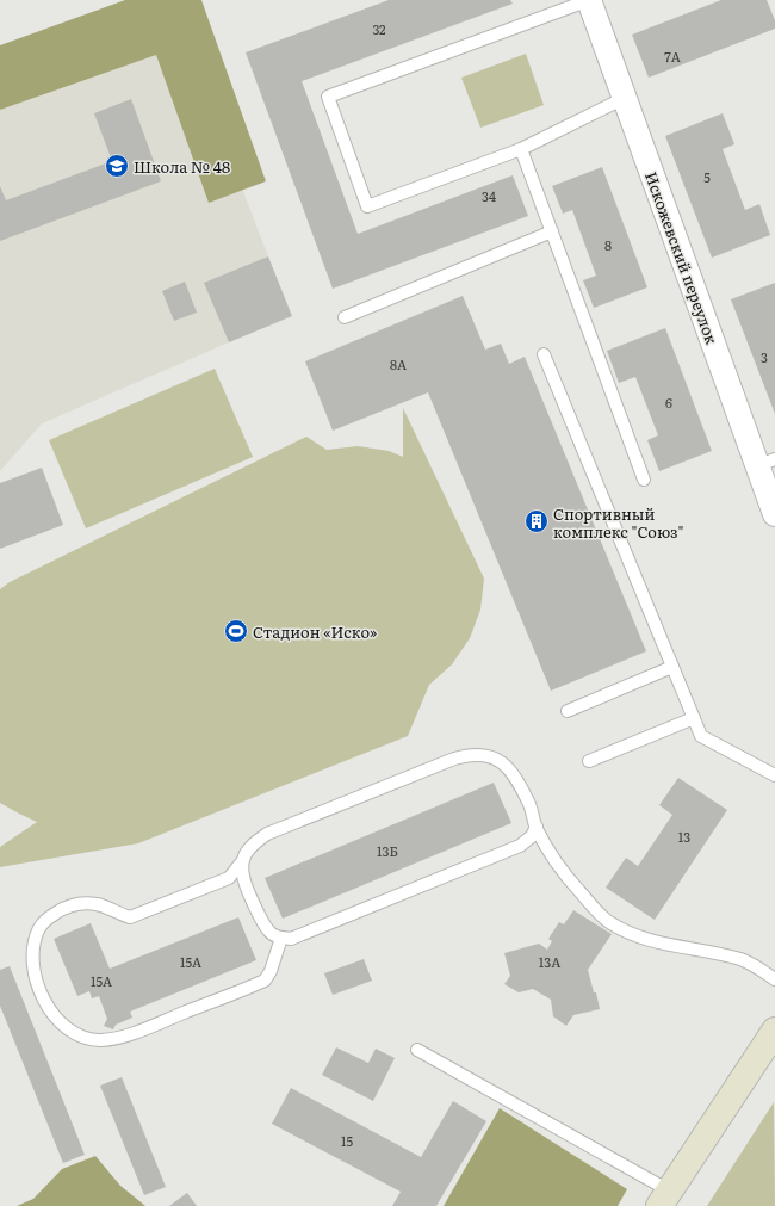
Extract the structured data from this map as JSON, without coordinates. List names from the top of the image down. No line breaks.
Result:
{"streets":{"street":["Искожевский переулок"]},"places":{"school or university":["Школа № 48"],"building":["Спортивный комплекс \"Союз\""],"sports":["Стадион «Иско»"]},"house_numbers":["32","7А","5","34","8","3","8А","6","13","13Б","15А","13А","15А","15"]}
